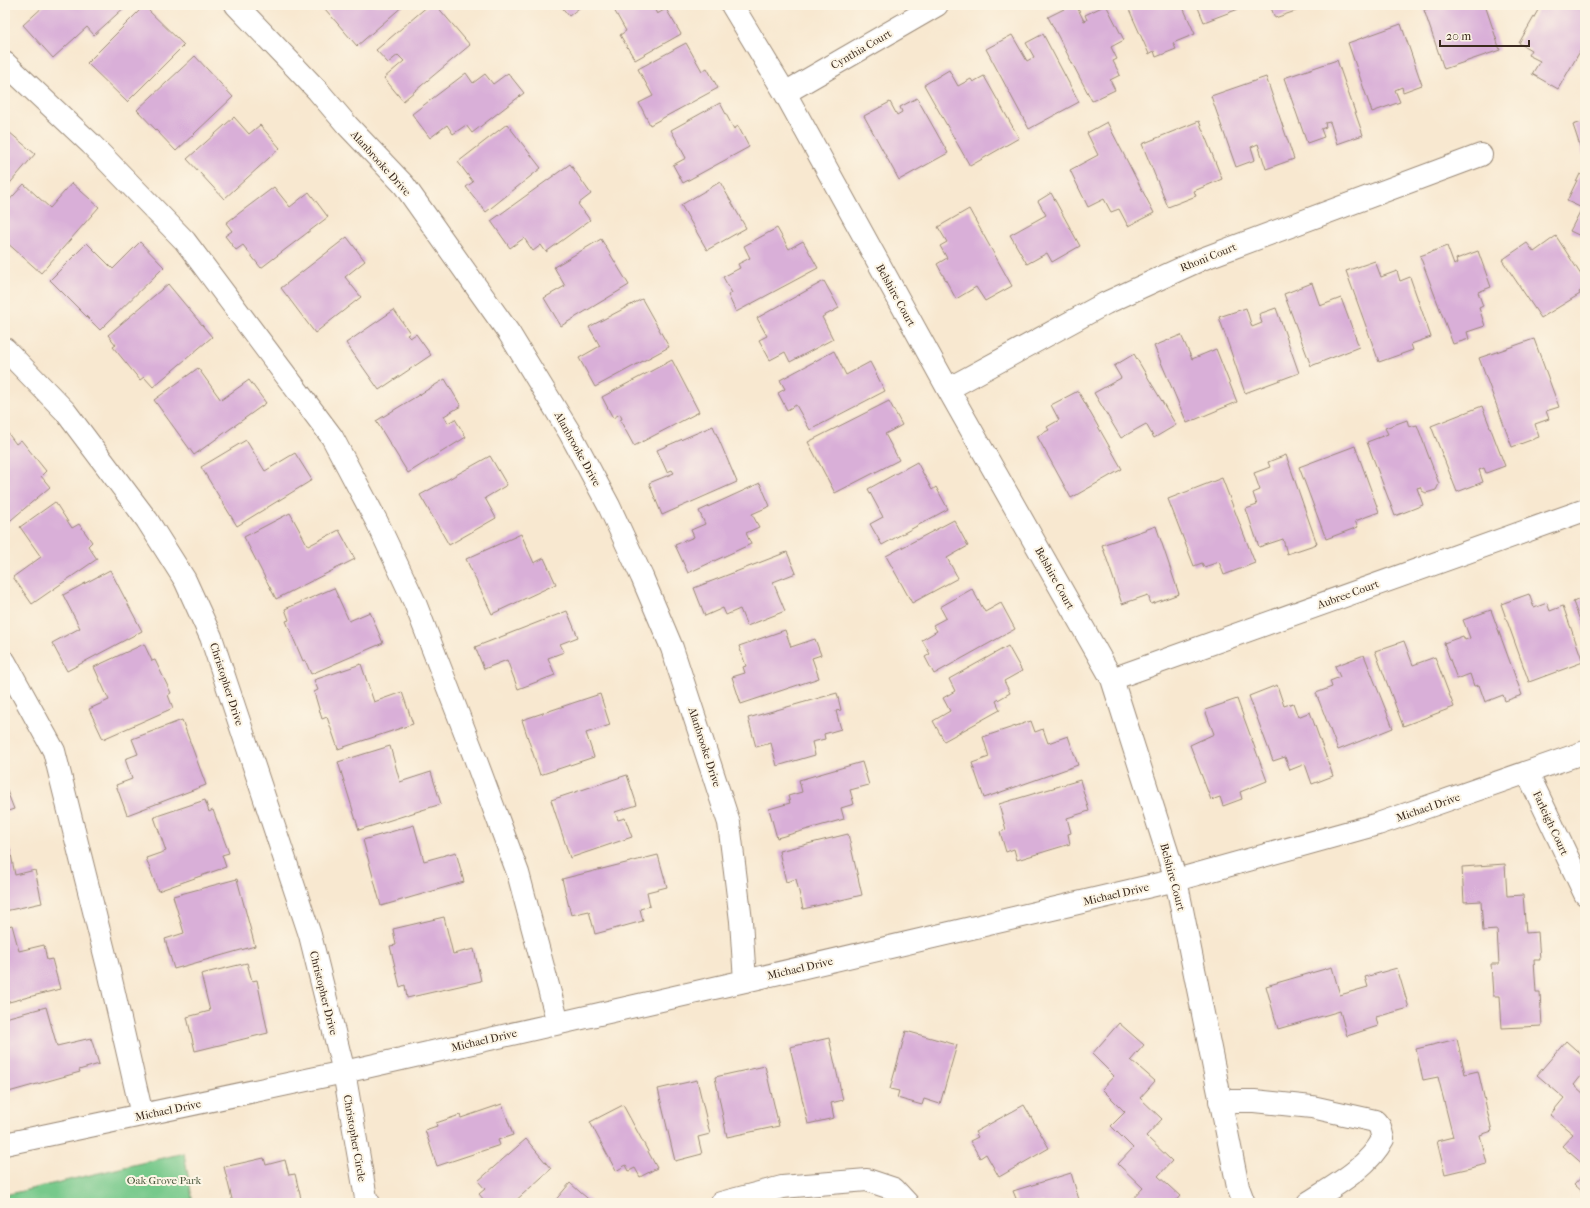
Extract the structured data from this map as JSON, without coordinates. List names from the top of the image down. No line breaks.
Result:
{"streets":{"street":["Cynthia Court","Alanbrooke Drive","Rhoni Court","Belshire Court","Aubree Court","Christopher Drive","Michael Drive","Farleigh Court","Christopher Circle"]},"crossings":[["Cynthia Court","Belshire Court"],["Alanbrooke Drive","Michael Drive"],["Rhoni Court","Belshire Court"],["Belshire Court","Aubree Court"],["Belshire Court","Michael Drive"],["Christopher Drive","Michael Drive"],["Christopher Drive","Christopher Circle"],["Michael Drive","Farleigh Court"],["Michael Drive","Christopher Circle"]],"parks":["Oak Grove Park"],"scale_bar":"20 m"}
